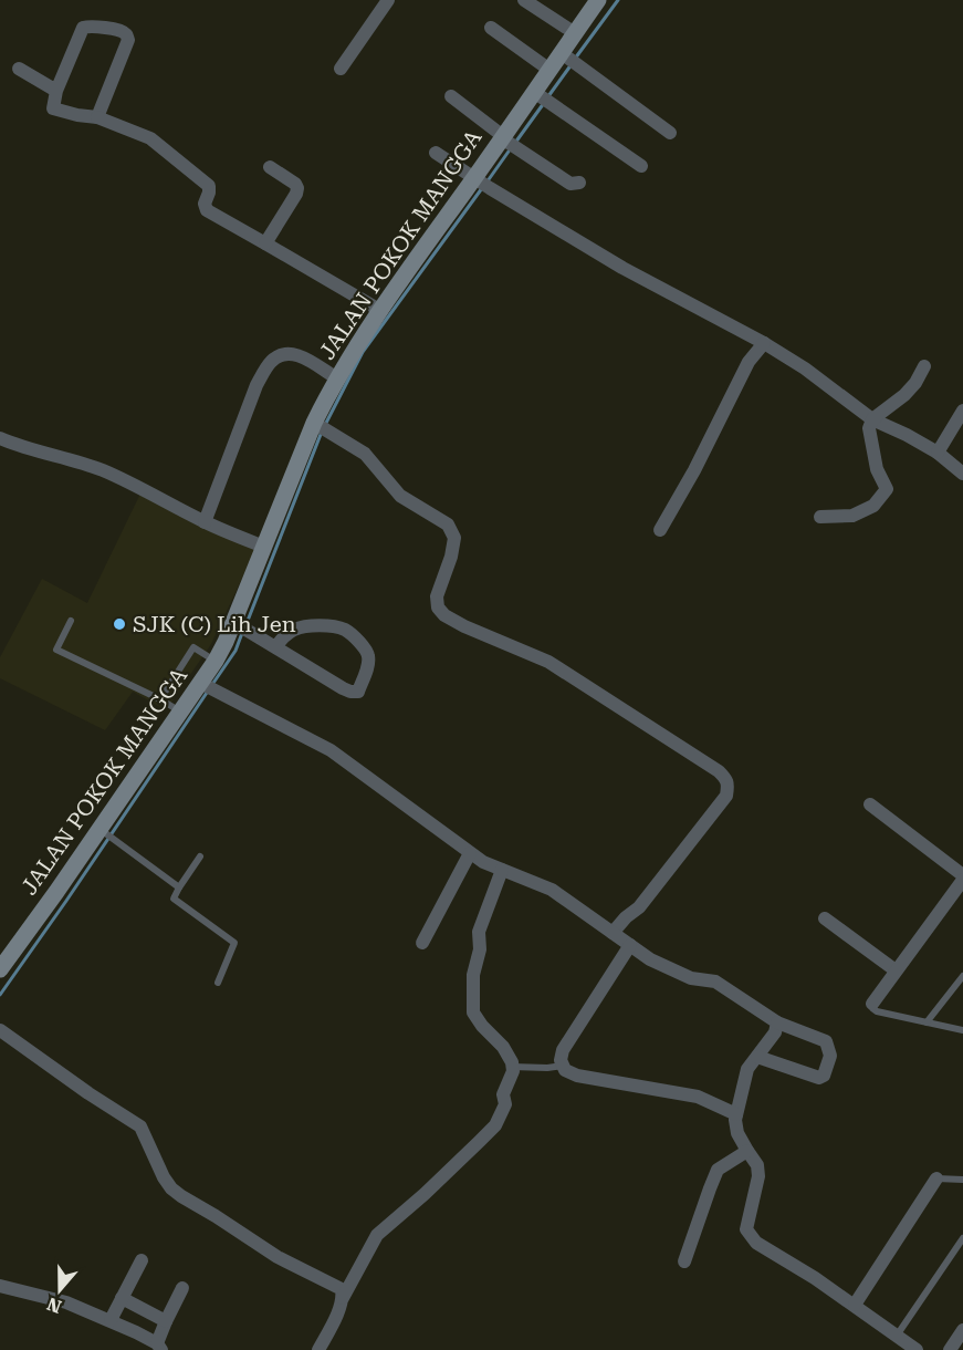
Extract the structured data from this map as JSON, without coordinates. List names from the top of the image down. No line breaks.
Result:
{"streets":{"main road":["JALAN POKOK MANGGA"]},"places":["SJK (C) Lih Jen"],"north":"bottom"}
